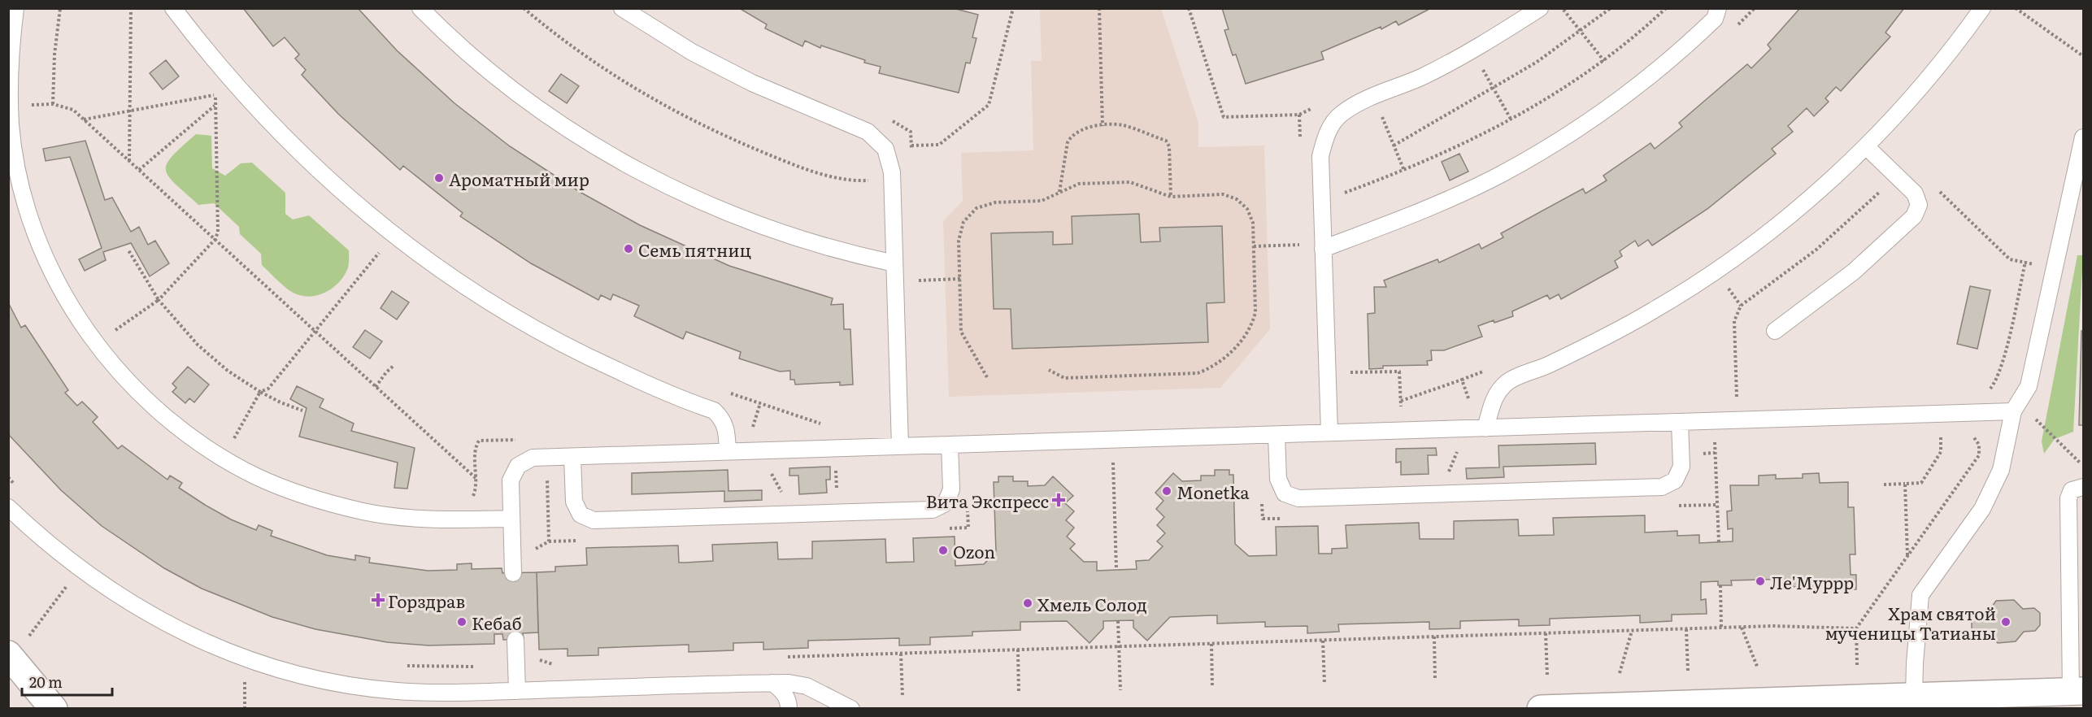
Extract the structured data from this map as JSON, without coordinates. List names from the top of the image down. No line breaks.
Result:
{"places":{"other":["Ароматный мир","Семь пятниц","Monetka","Ozon","Ле'Муррр","Хмель Солод","Кебаб","Храм святой мученицы Татианы"],"health":["Вита Экспресс","Горздрав"]},"scale_bar":"20 m"}
